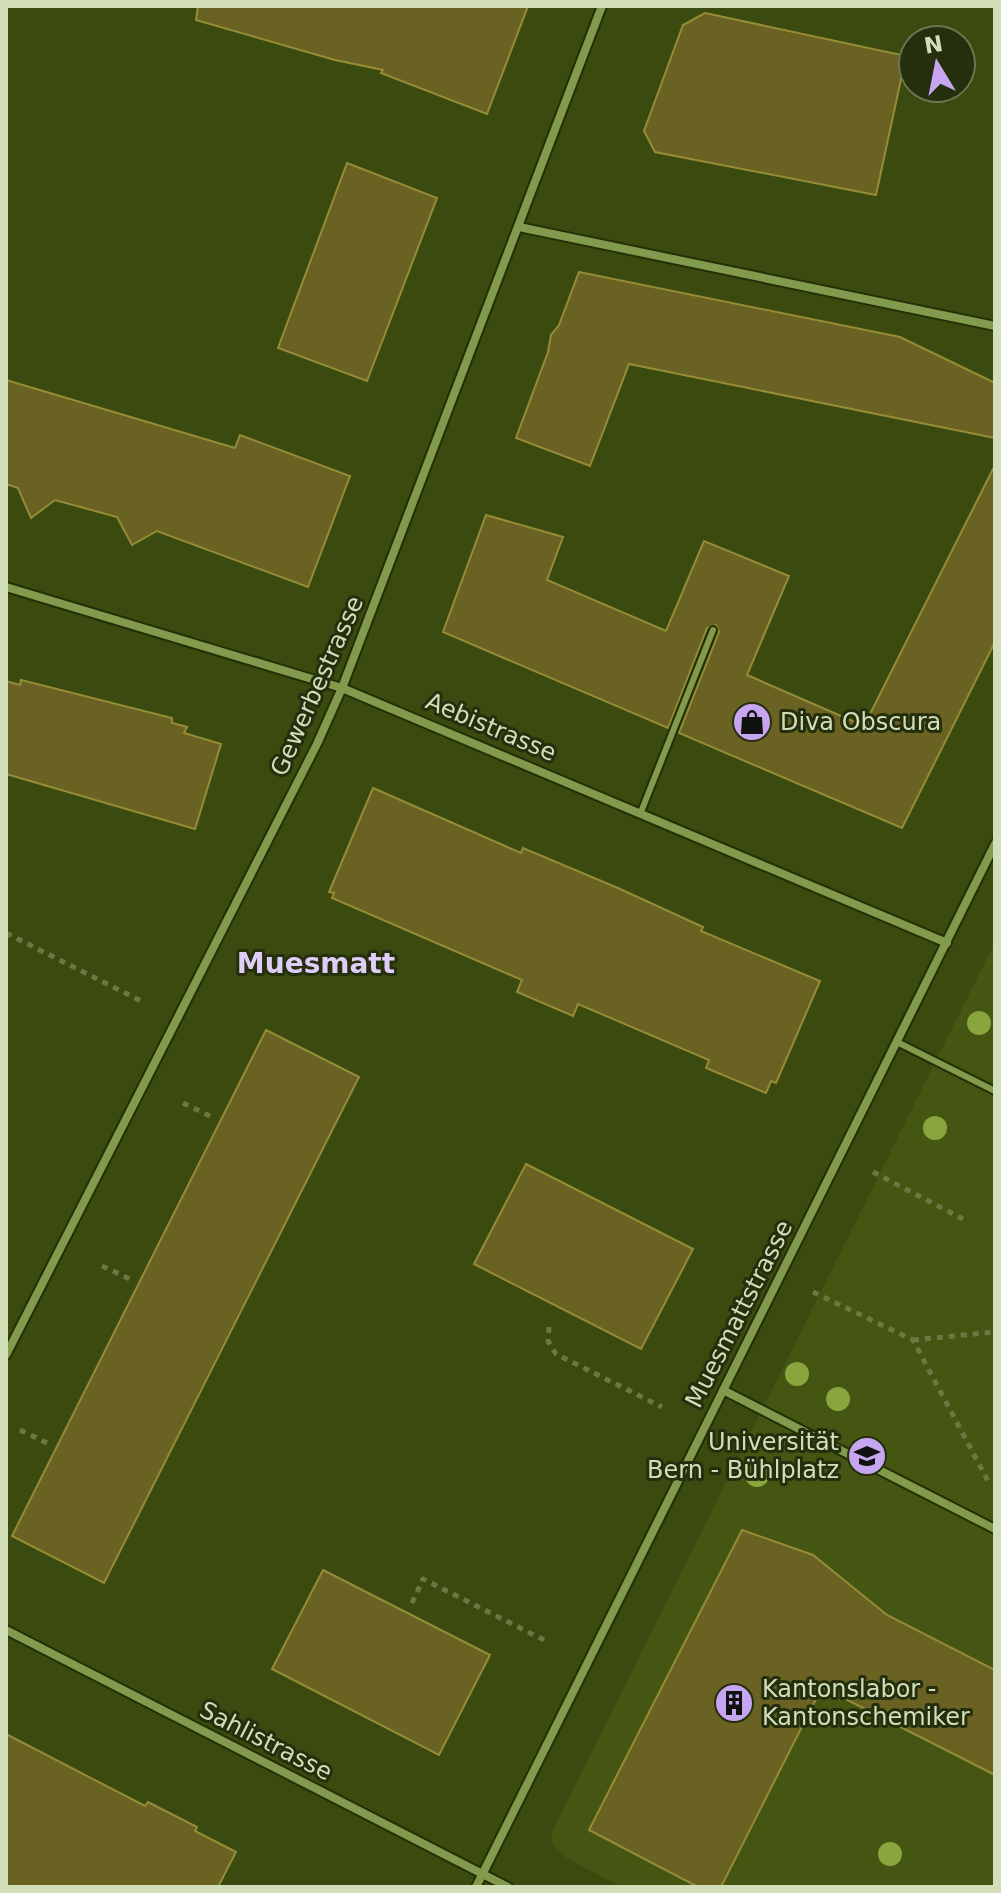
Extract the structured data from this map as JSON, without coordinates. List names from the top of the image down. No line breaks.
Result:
{"streets":{"street":["Gewerbestrasse","Aebistrasse","Muesmattstrasse","Sahlistrasse"]},"crossings":[["Gewerbestrasse","Aebistrasse"],["Aebistrasse","Muesmattstrasse"],["Muesmattstrasse","Sahlistrasse"]],"districts":["Muesmatt"],"places":{"shop":["Diva Obscura"],"school or university":["Universität Bern - Bühlplatz"],"building":["Kantonslabor - Kantonschemiker"]},"north":"top"}
